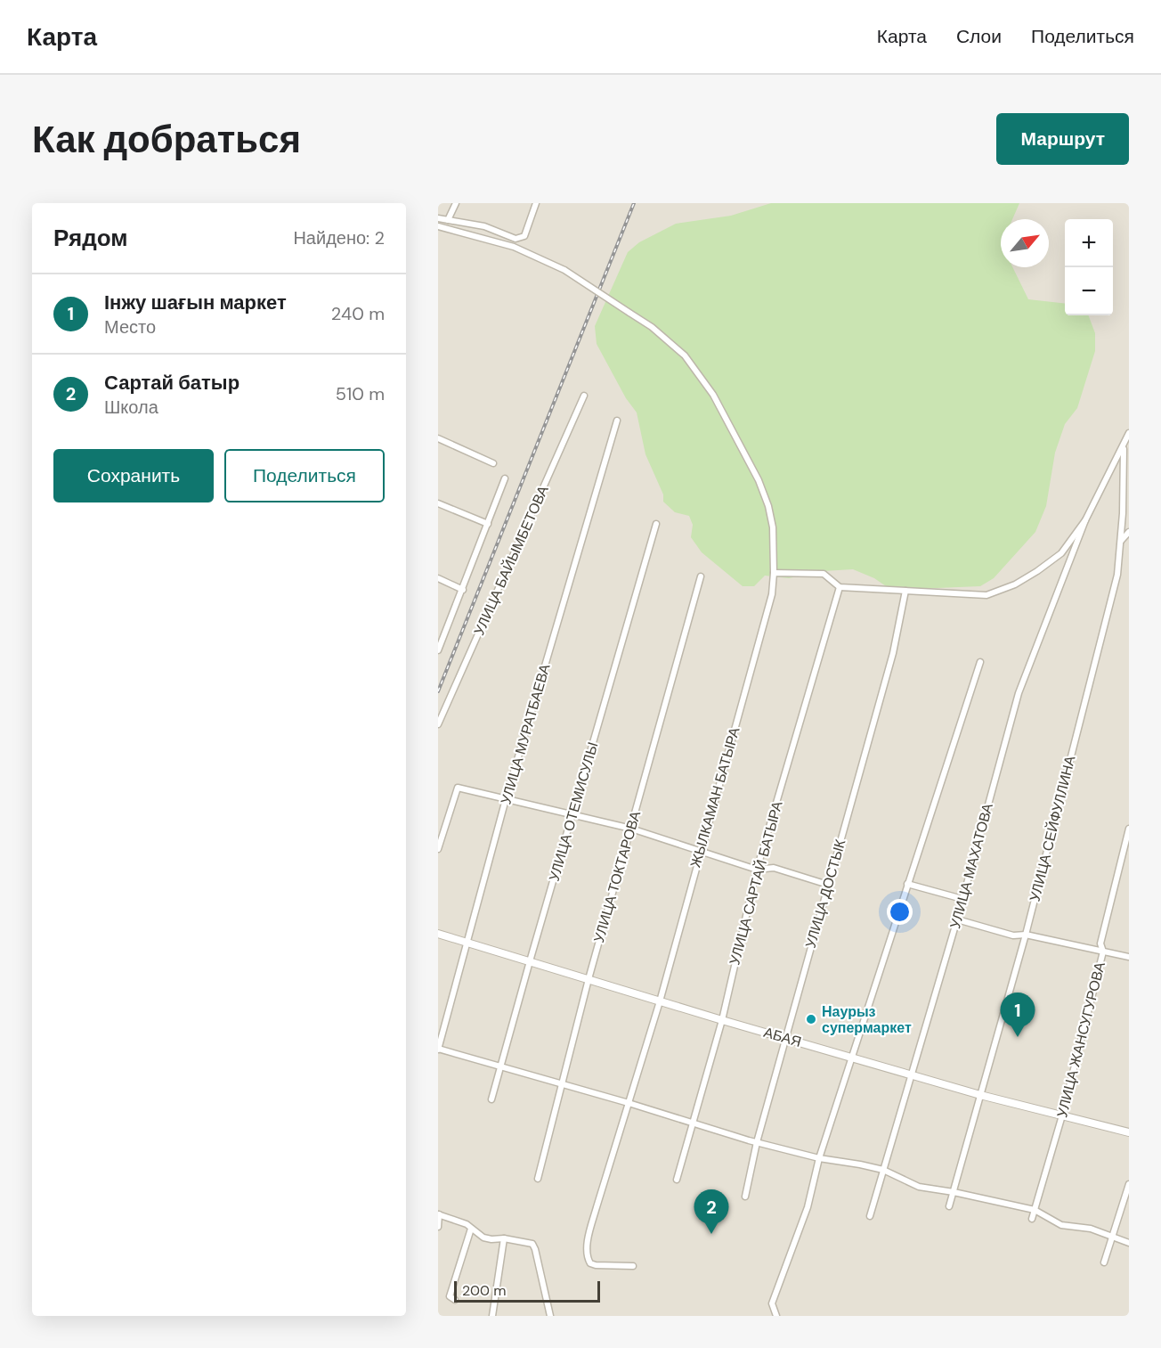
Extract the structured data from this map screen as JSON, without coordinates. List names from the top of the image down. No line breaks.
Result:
{"streets":{"street":["УЛИЦА БАЙЫМБЕТОВА","УЛИЦА МУРАТБАЕВА","ЖЫЛКАМАН БАТЫРА","УЛИЦА ОТЕМИСУЛЫ","УЛИЦА СЕЙФУЛЛИНА","УЛИЦА МАХАТОВА","УЛИЦА ТОКТАРОВА","УЛИЦА САРТАЙ БАТЫРА","УЛИЦА ДОСТЫК","АБАЯ","УЛИЦА ЖАНСУГУРОВА"]},"crossings":[["УЛИЦА МУРАТБАЕВА","АБАЯ"],["ЖЫЛКАМАН БАТЫРА","АБАЯ"],["УЛИЦА ОТЕМИСУЛЫ","АБАЯ"],["УЛИЦА СЕЙФУЛЛИНА","АБАЯ"],["УЛИЦА МАХАТОВА","АБАЯ"],["УЛИЦА ТОКТАРОВА","АБАЯ"],["УЛИЦА САРТАЙ БАТЫРА","АБАЯ"],["УЛИЦА ДОСТЫК","АБАЯ"],["АБАЯ","УЛИЦА ЖАНСУГУРОВА"]],"places":["Наурыз супермаркет"],"scale_bar":"200 m","north":"top right","page":{"header":"Карта","nav":["Карта","Слои","Поделиться"],"buttons":["Маршрут",["Сохранить","Поделиться"]],"title":"Как добраться","heading":["Рядом","Найдено: 2"],"map_buttons":["+","−"],"list":[{"mark":"1","name":"Інжу шағын маркет","note":"Место","value":"240 m"},{"mark":"2","name":"Сартай батыр","note":"Школа","value":"510 m"}],"pins":["1","2"],"scale":"200 m"}}
